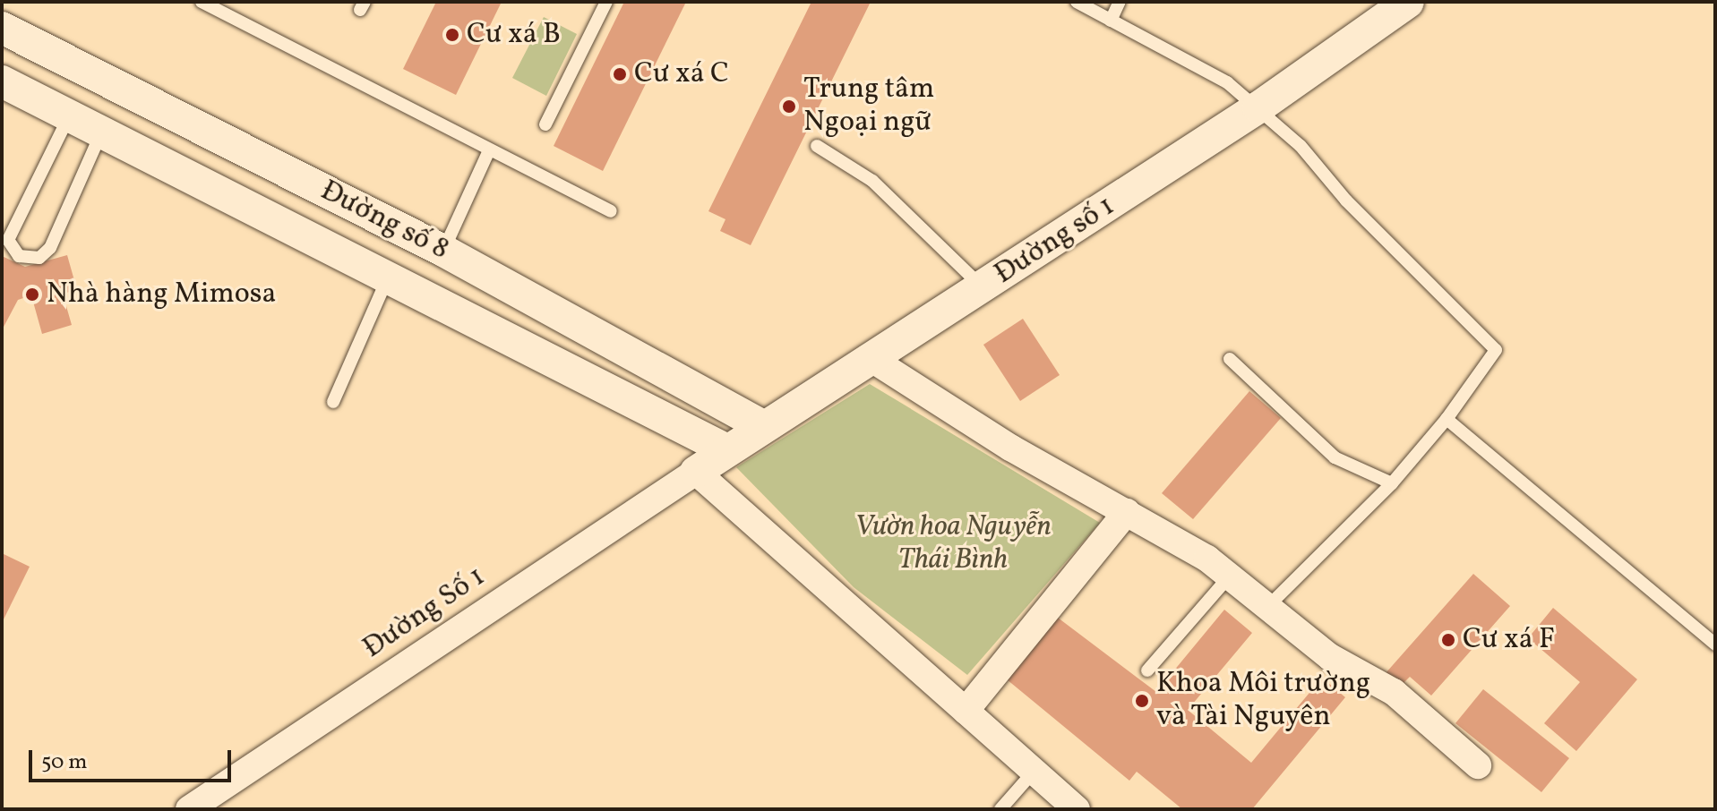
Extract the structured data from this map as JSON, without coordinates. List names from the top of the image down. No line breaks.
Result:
{"streets":{"street":["Đường số 8","Đường số 1","Đường Số 1"]},"crossings":[["Đường số 8","Đường số 1"],["Đường số 1","Đường Số 1"]],"parks":["Vườn hoa Nguyễn Thái Bình"],"places":["Cư xá B","Cư xá C","Trung tâm Ngoại ngữ","Nhà hàng Mimosa","Cư xá F","Khoa Môi trường và Tài Nguyên"],"scale_bar":"50 m"}
